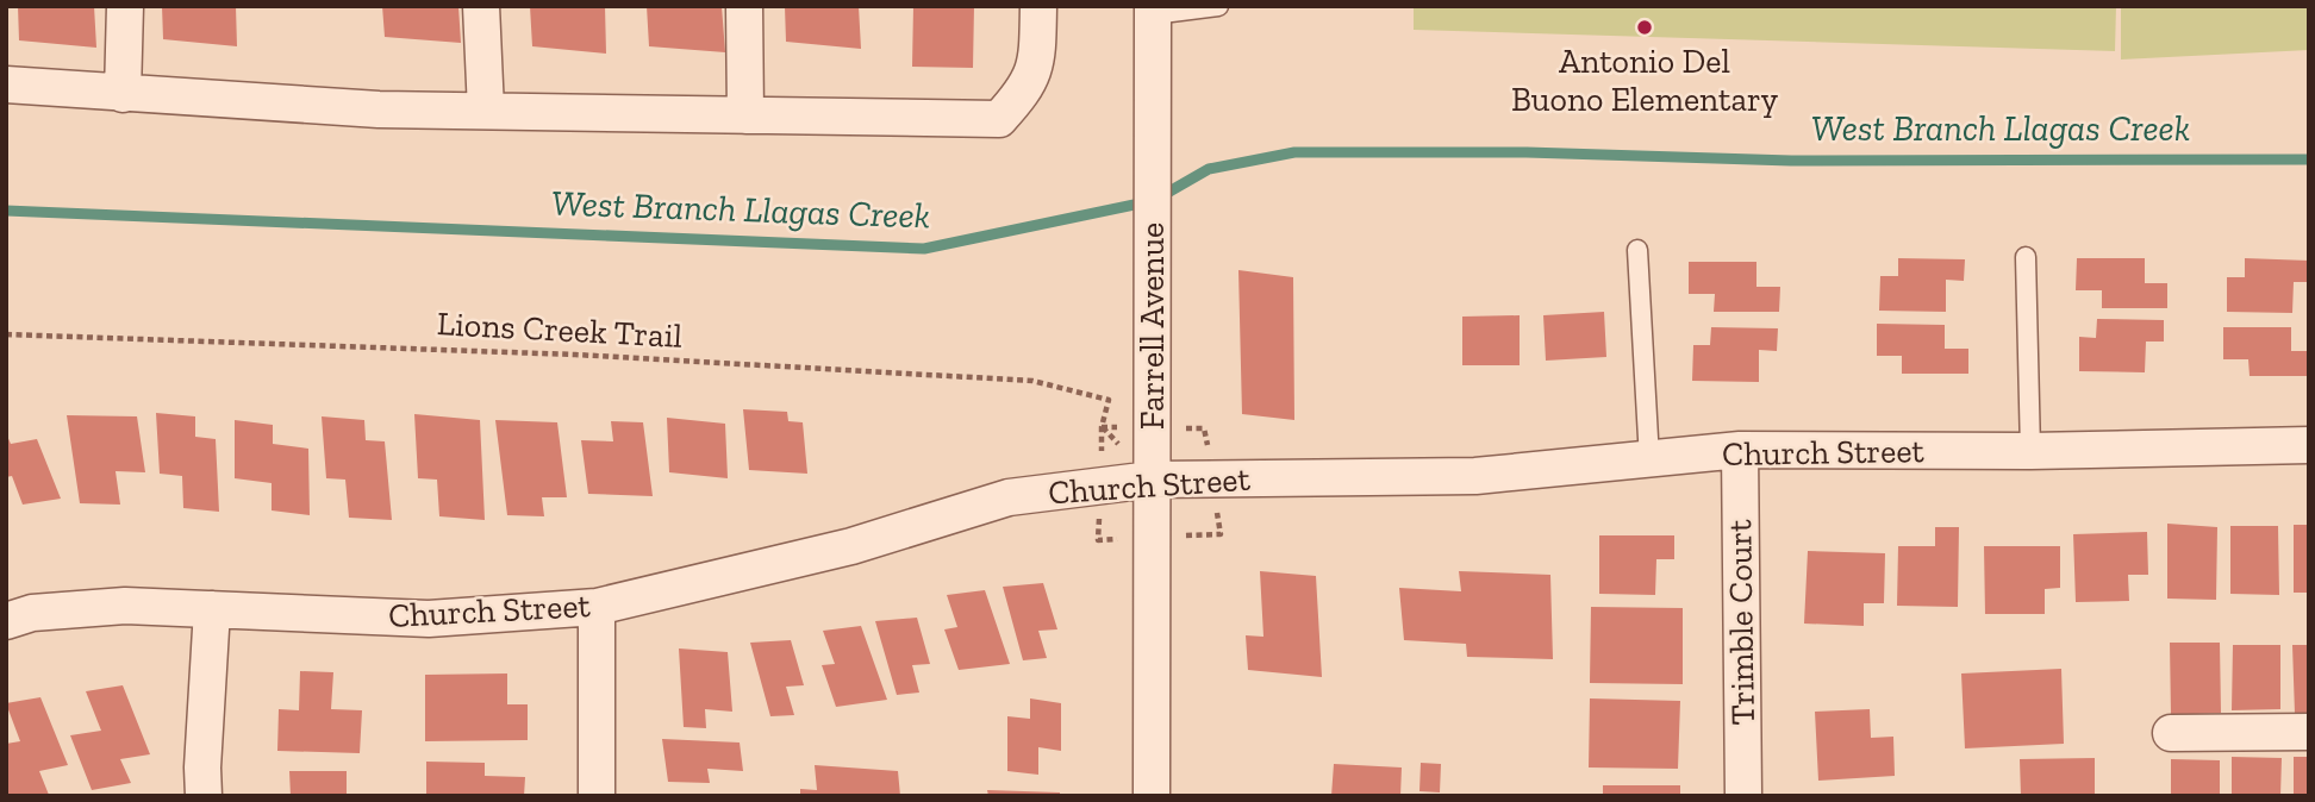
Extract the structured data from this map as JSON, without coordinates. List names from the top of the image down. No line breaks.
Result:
{"streets":{"street":["Farrell Avenue","Church Street","Trimble Court"],"path":["Lions Creek Trail"]},"crossings":[["Farrell Avenue","Church Street"],["Church Street","Trimble Court"]],"water":["West Branch Llagas Creek"],"places":["Antonio Del Buono Elementary"]}
